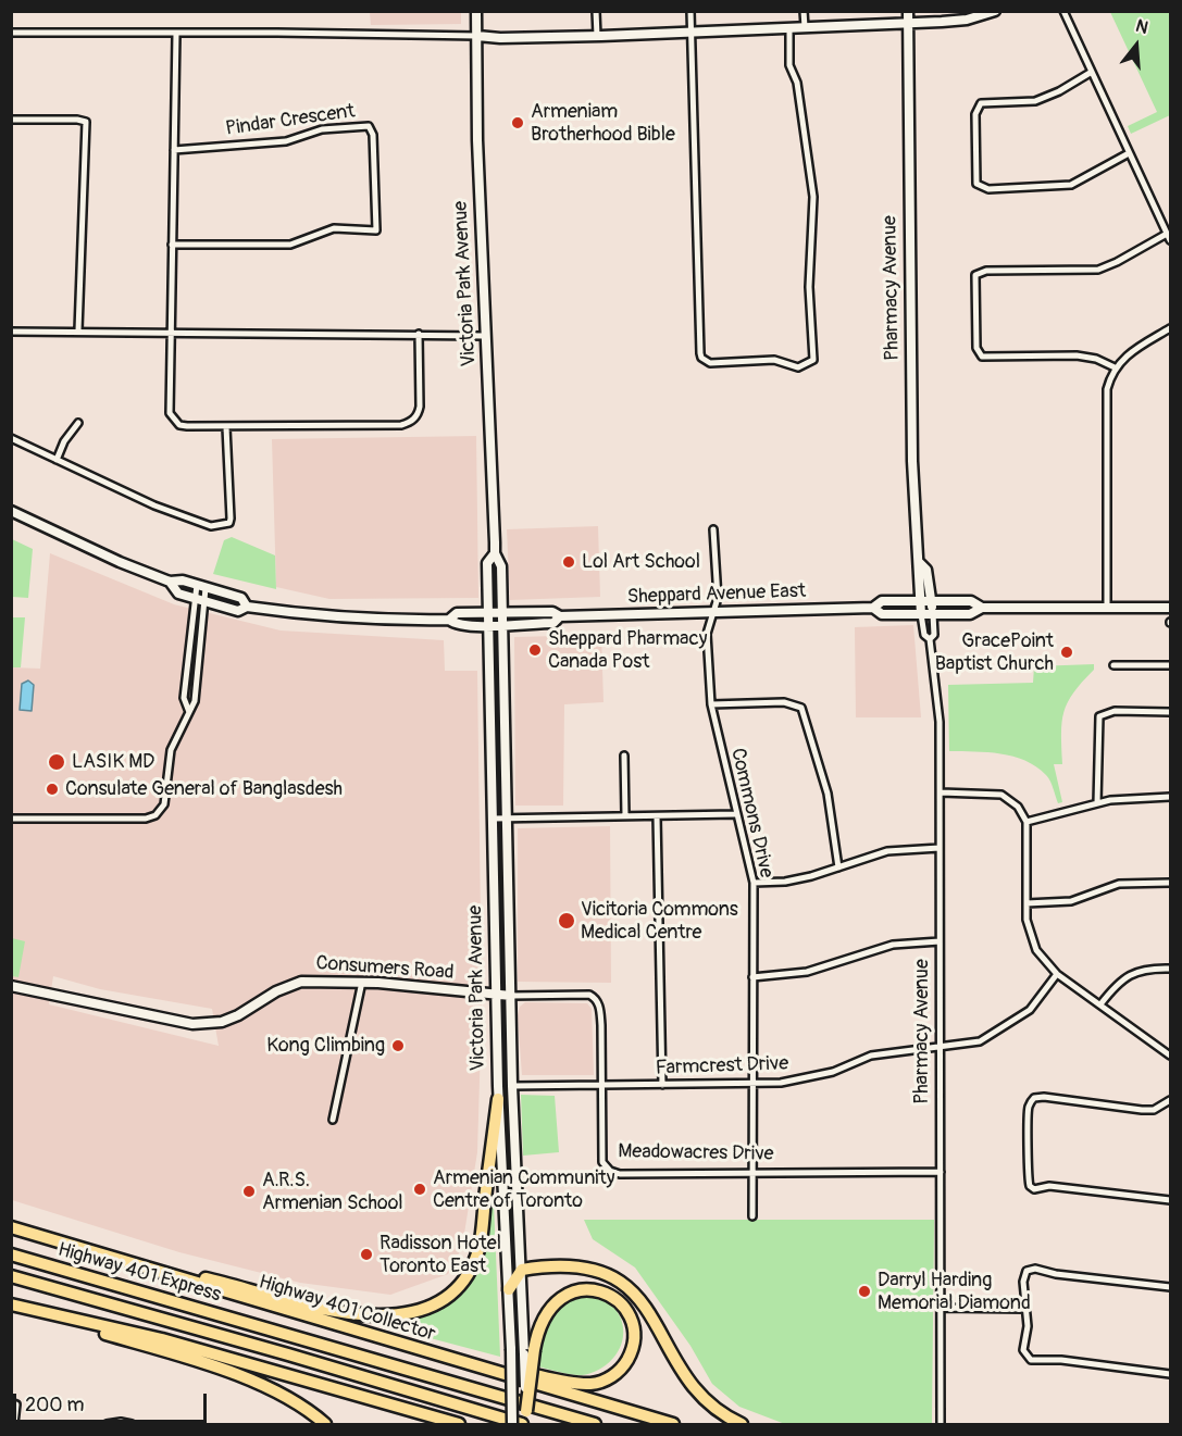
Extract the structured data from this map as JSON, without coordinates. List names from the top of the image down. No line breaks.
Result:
{"streets":{"highway":["Highway 401 Express","Highway 401 Collector"],"main road":["Victoria Park Avenue","Pharmacy Avenue","Sheppard Avenue East","Consumers Road","Meadowacres Drive"],"street":["Pindar Crescent","Commons Drive","Farmcrest Drive"]},"crossings":[["Victoria Park Avenue","Sheppard Avenue East"],["Victoria Park Avenue","Consumers Road"],["Victoria Park Avenue","Farmcrest Drive"],["Victoria Park Avenue","Meadowacres Drive"],["Pharmacy Avenue","Sheppard Avenue East"],["Pharmacy Avenue","Farmcrest Drive"],["Pharmacy Avenue","Meadowacres Drive"],["Sheppard Avenue East","Commons Drive"],["Commons Drive","Farmcrest Drive"],["Commons Drive","Meadowacres Drive"],["Consumers Road","Meadowacres Drive"],["Farmcrest Drive","Meadowacres Drive"]],"places":["Armeniam Brotherhood Bible","Lol Art School","Sheppard Pharmacy Canada Post","GracePoint Baptist Church","LASIK MD","Consulate General of Banglasdesh","Vicitoria Commons Medical Centre","Kong Climbing","Armenian Community Centre of Toronto","A.R.S. Armenian School","Radisson Hotel Toronto East","Darryl Harding Memorial Diamond"],"scale_bar":"200 m","north":"top"}
